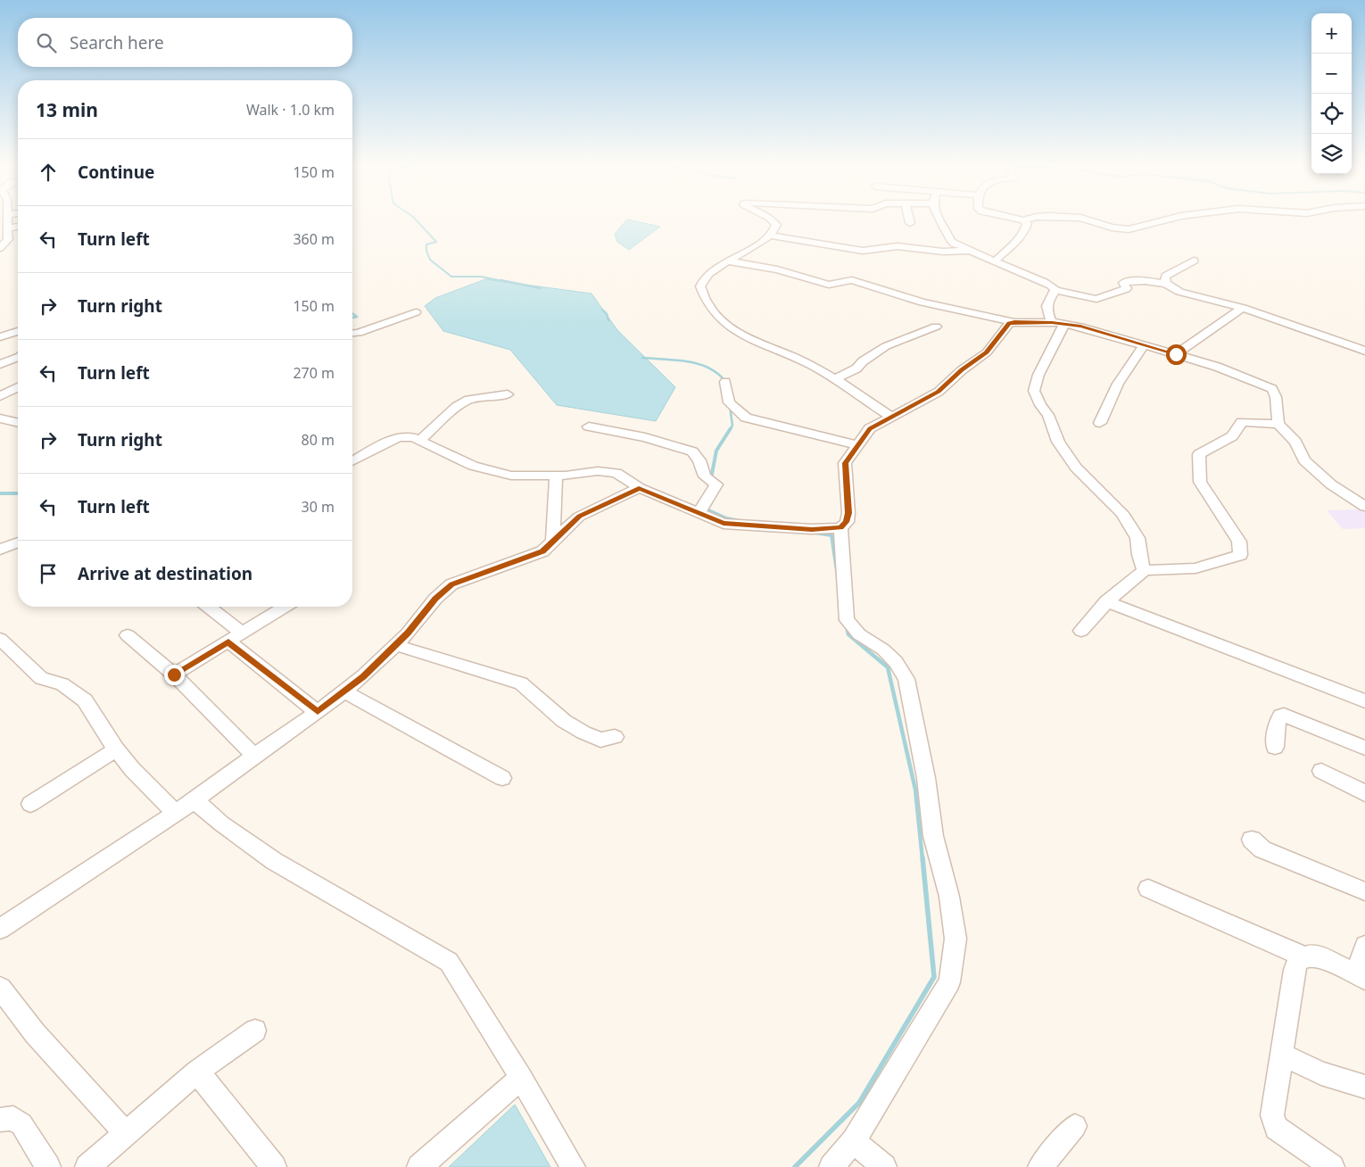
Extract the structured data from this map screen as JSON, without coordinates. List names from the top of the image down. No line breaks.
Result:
{"page":{"map_buttons":["+","−"],"search":"Search here","heading":["13 min","Walk · 1.0 km"],"list":[["Continue","150 m"],["Turn left","360 m"],["Turn right","150 m"],["Turn left","270 m"],["Turn right","80 m"],["Turn left","30 m"],"Arrive at destination"]}}
